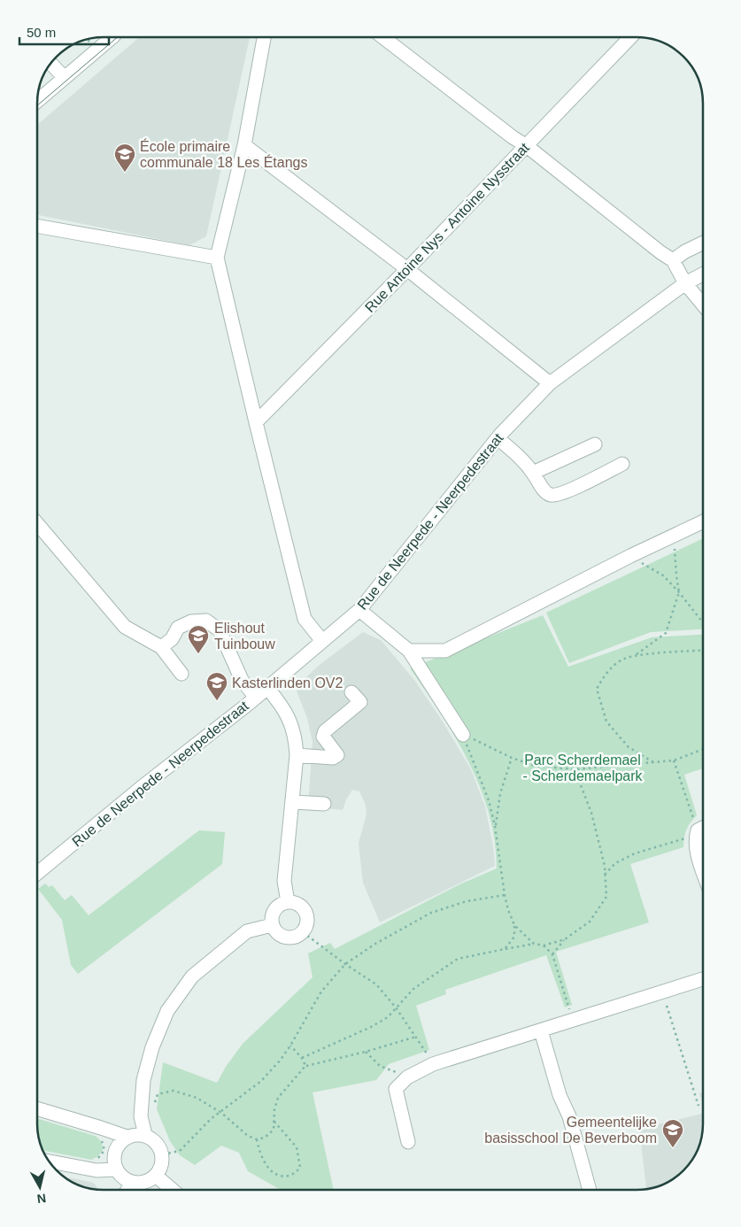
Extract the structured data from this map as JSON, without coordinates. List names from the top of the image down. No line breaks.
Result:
{"streets":{"street":["Rue Antoine Nys - Antoine Nysstraat","Rue de Neerpede - Neerpedestraat"]},"parks":["Parc Scherdemael - Scherdemaelpark"],"places":{"school or university":["École primaire communale 18 Les Étangs","Elishout Tuinbouw","Kasterlinden OV2","Gemeentelijke basisschool De Beverboom"]},"scale_bar":"50 m","north":"bottom"}
